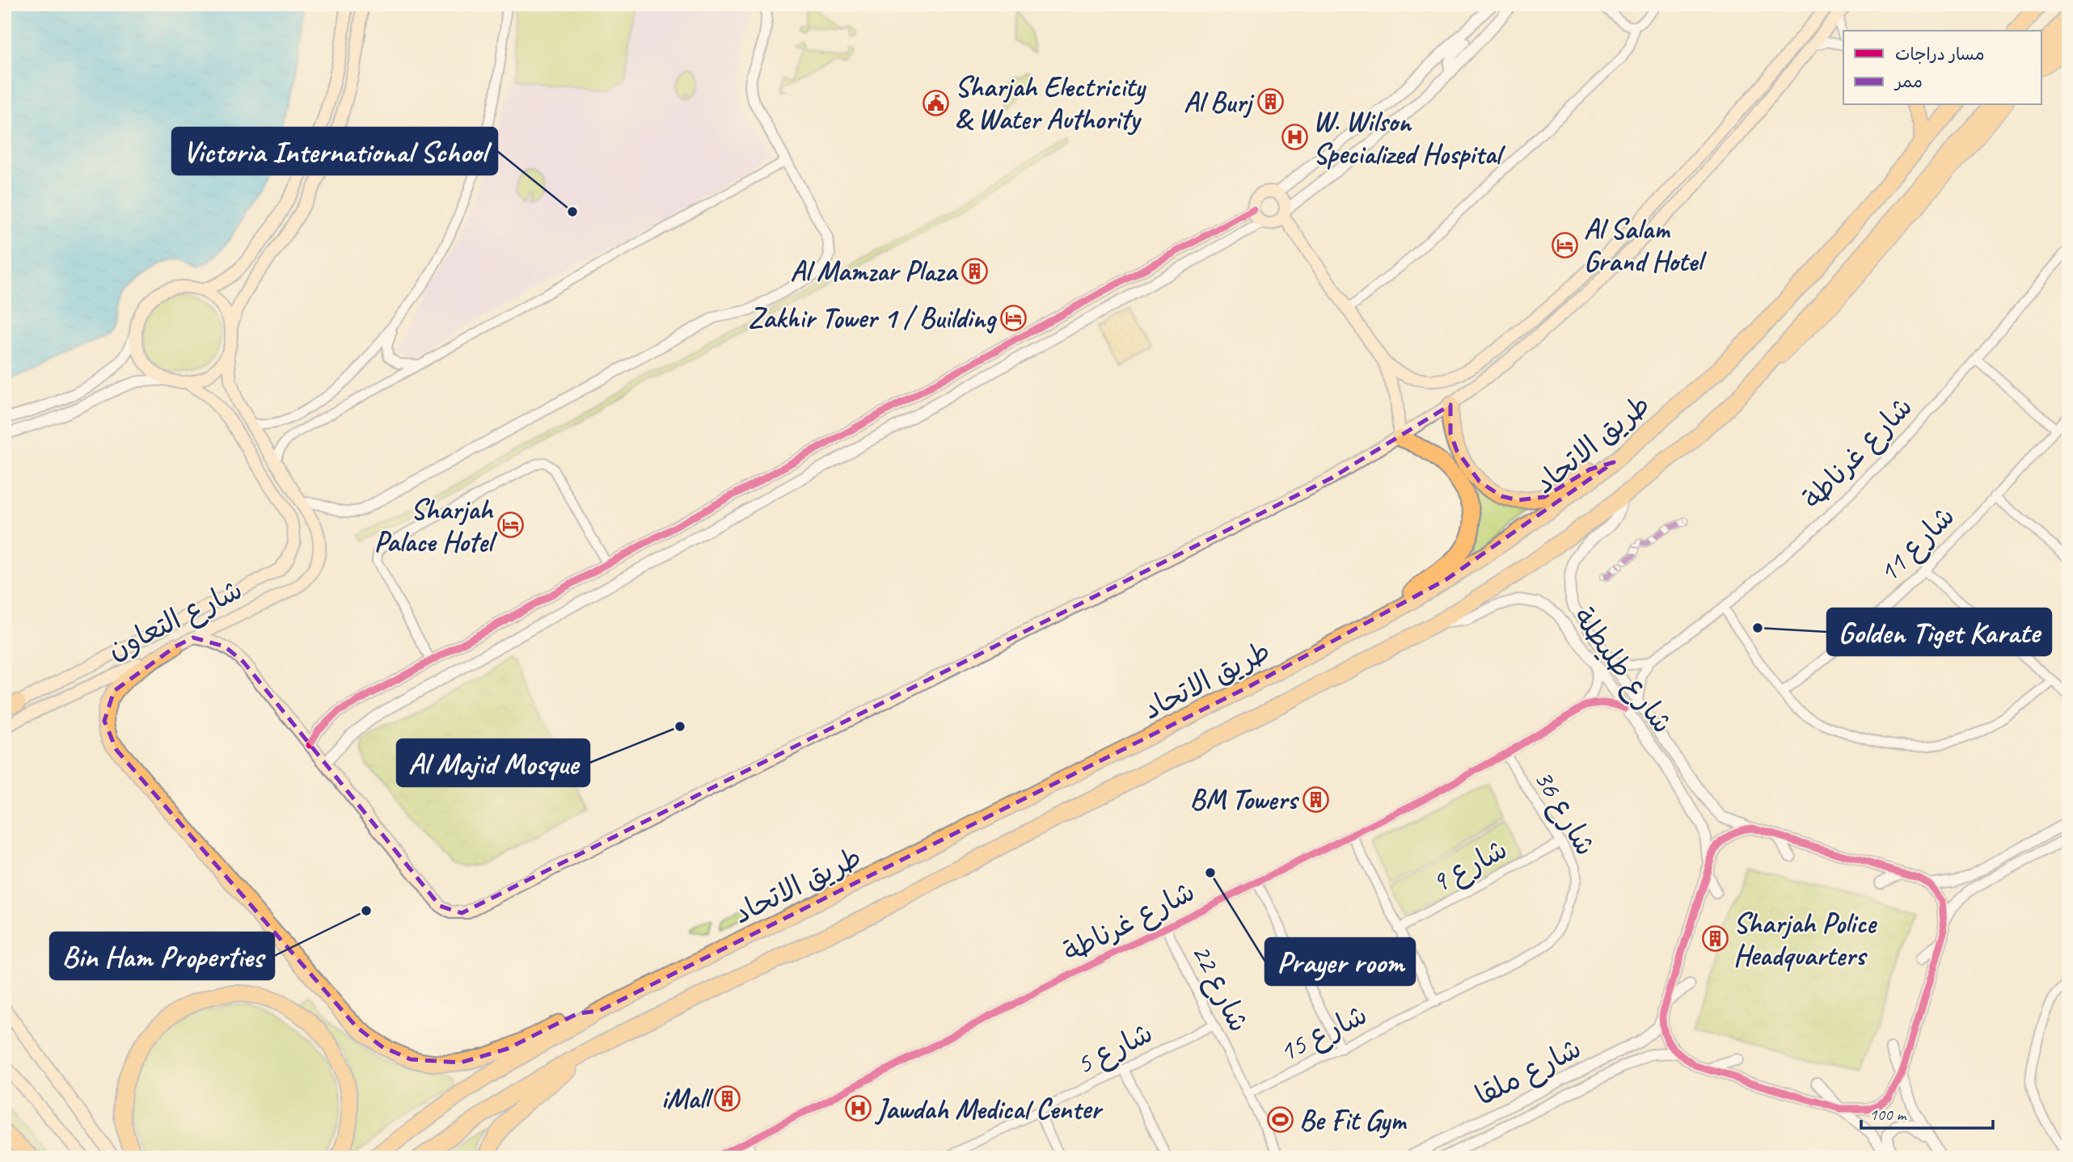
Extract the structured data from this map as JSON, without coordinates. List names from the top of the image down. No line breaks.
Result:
{"streets":{"highway":["طريق الاتحاد"],"main road":["شارع التعاون"],"street":["شارع غرناطة","شارع 11","شارع طليطلة","شارع 36","شارع 9","شارع 22","شارع 15","شارع 5","شارع ملقا"]},"crossings":[["طريق الاتحاد","شارع طليطلة"],["شارع غرناطة","شارع طليطلة"],["شارع غرناطة","شارع 36"],["شارع غرناطة","شارع 22"],["شارع 36","شارع 9"],["شارع 36","شارع 15"],["شارع 22","شارع 15"],["شارع 22","شارع 5"]],"places":{"building":["Al Burj","Al Mamzar Plaza","BM Towers","Sharjah Police Headquarters","iMall"],"public building":["Sharjah Electricity & Water Authority"],"hospital":["W. Wilson Specialized Hospital","Jawdah Medical Center"],"other":["Victoria International School","Golden Tiget Karate","Al Majid Mosque","Prayer room","Bin Ham Properties"],"hotel":["Al Salam Grand Hotel","Zakhir Tower 1 / Building","Sharjah Palace Hotel"],"sports":["Be Fit Gym"]},"legend":["مسار دراجات","ممر"],"scale_bar":"100 m"}
